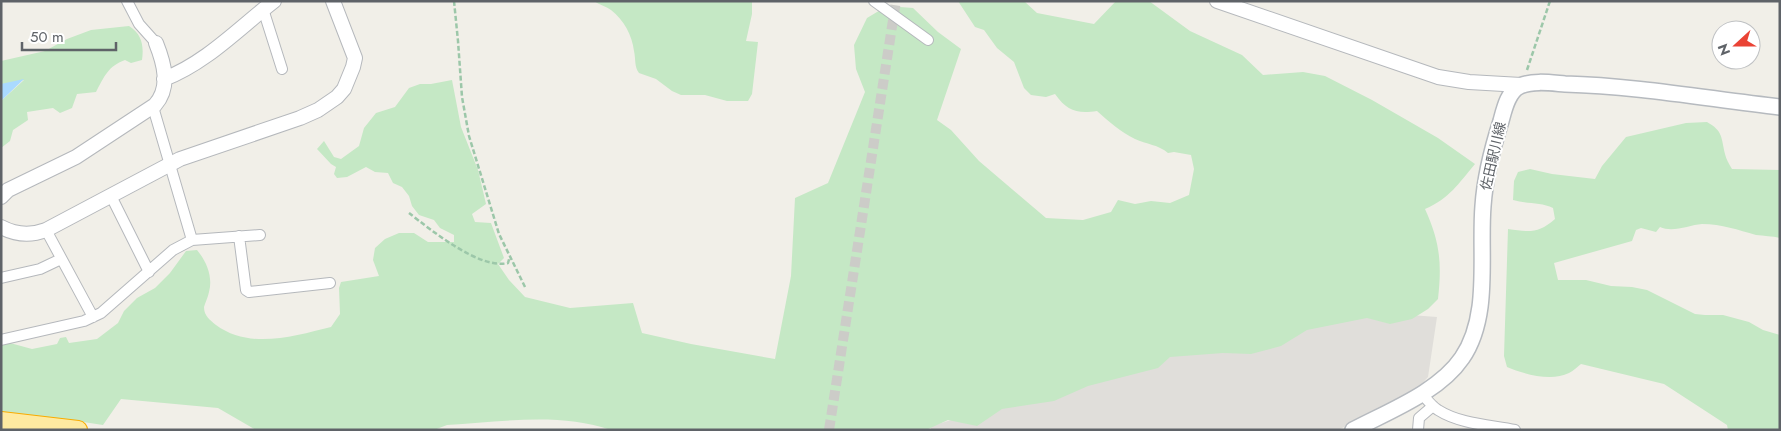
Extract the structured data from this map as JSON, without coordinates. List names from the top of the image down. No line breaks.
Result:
{"streets":{"main road":["佐田駅川線"]},"scale_bar":"50 m","north":"left"}
